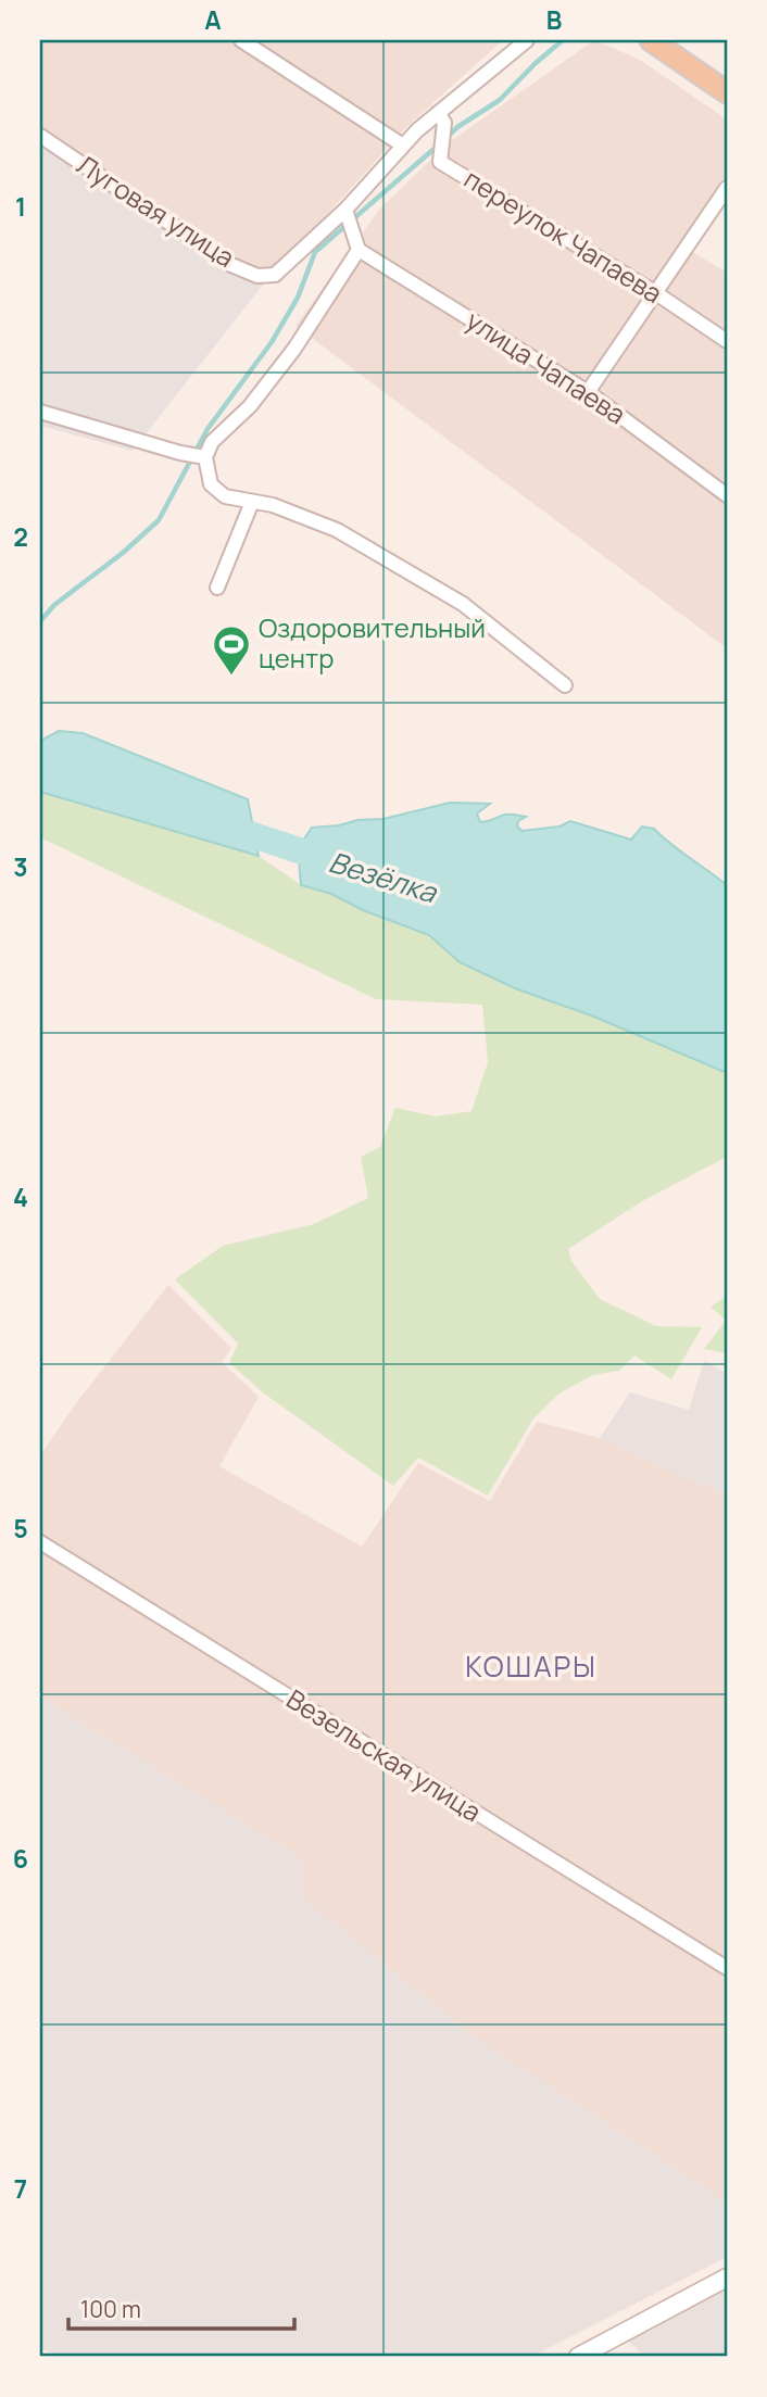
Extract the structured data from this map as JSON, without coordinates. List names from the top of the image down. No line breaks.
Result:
{"streets":{"street":["Луговая улица","переулок Чапаева","улица Чапаева","Везельская улица"]},"districts":["КОШАРЫ"],"water":["Везёлка"],"places":{"sports":["Оздоровительный центр"]},"scale_bar":"100 m","grid":{"columns":["A","B"],"rows":["1","2","3","4","5","6","7"]}}
